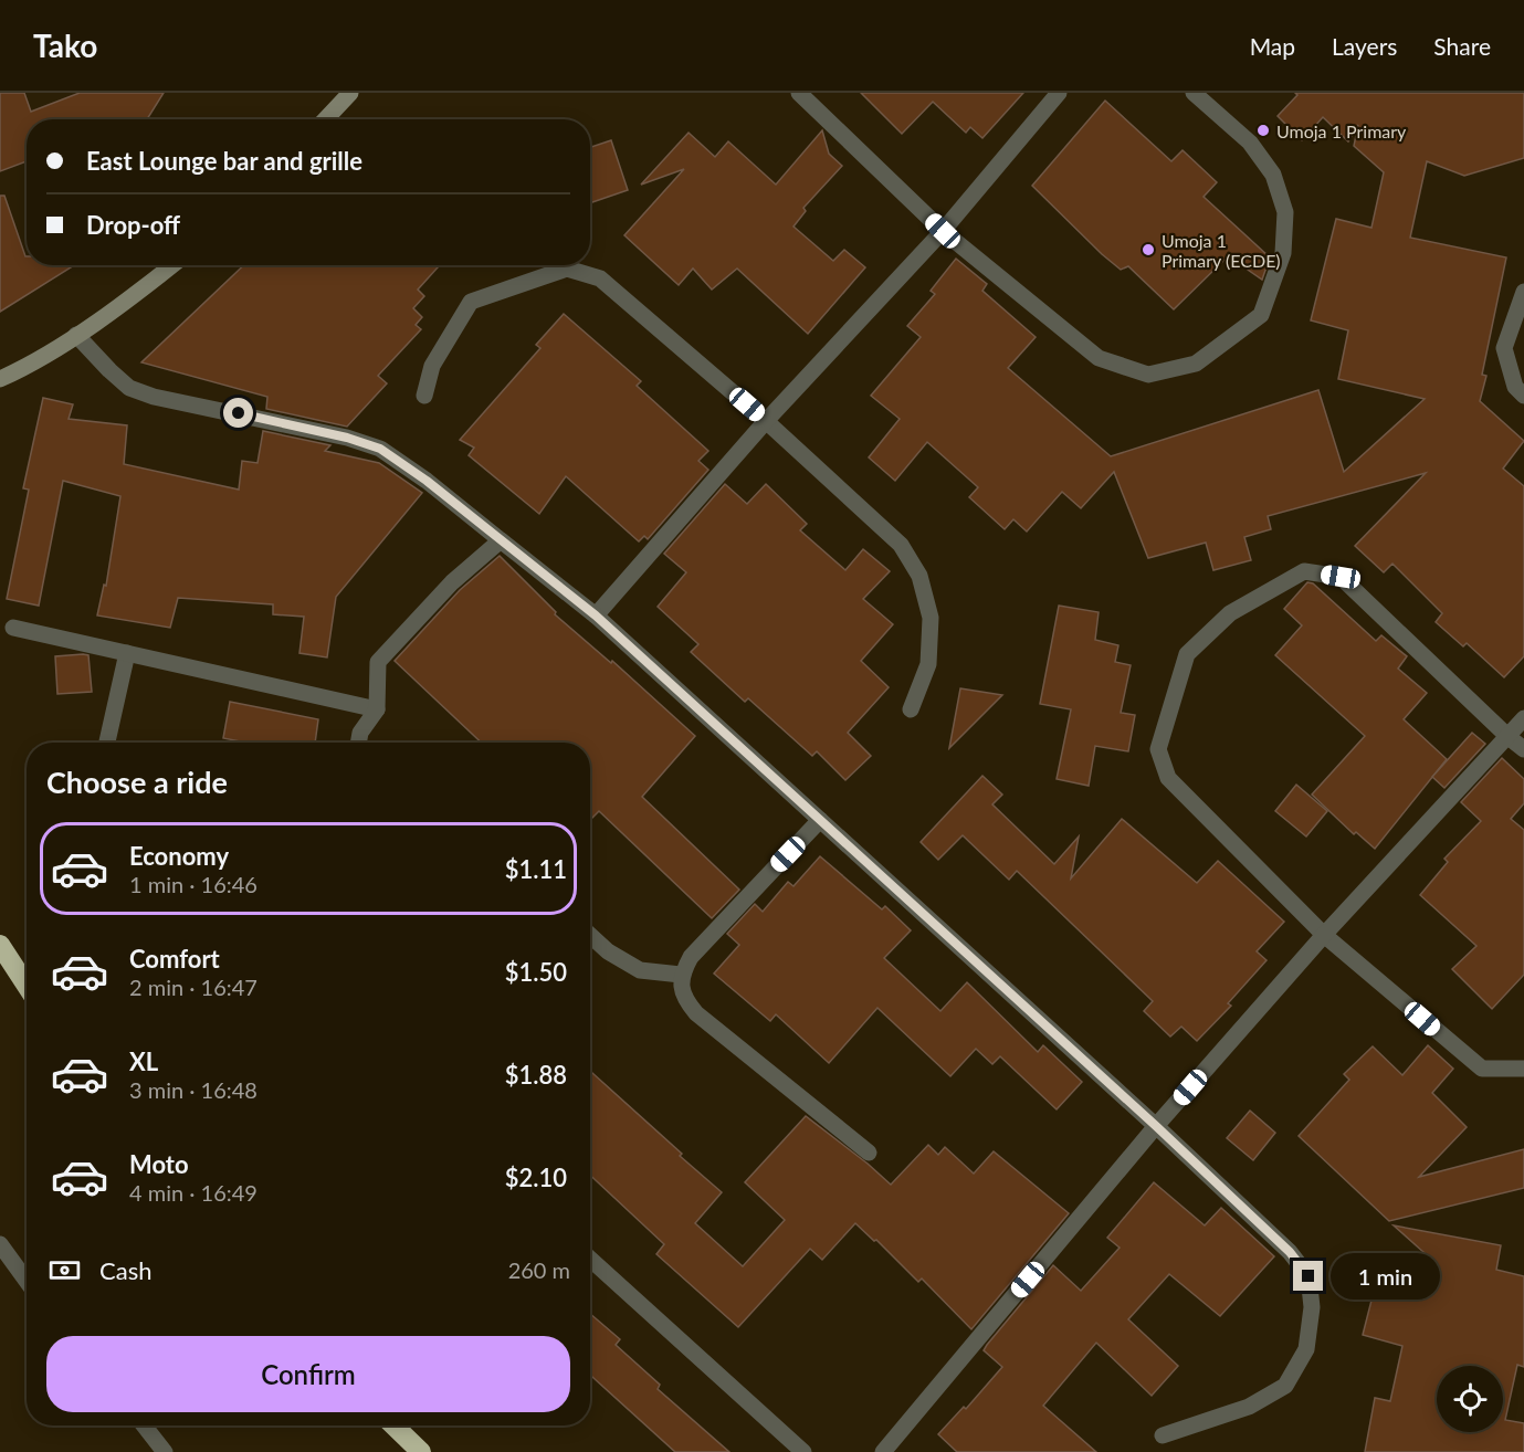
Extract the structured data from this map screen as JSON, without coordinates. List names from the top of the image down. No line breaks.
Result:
{"places":["Umoja 1 Primary","Umoja 1 Primary (ECDE)"],"page":{"header":"Tako","nav":["Map","Layers","Share"],"banner":["East Lounge bar and grille","Drop-off"],"heading":"Choose a ride","list":[{"name":"Economy","note":"1 min · 16:46","value":"$1.11"},{"name":"Comfort","note":"2 min · 16:47","value":"$1.50"},{"name":"XL","note":"3 min · 16:48","value":"$1.88"},{"name":"Moto","note":"4 min · 16:49","value":"$2.10"}],"pay":["Cash","260 m"],"bubble":"1 min","buttons":"Confirm"}}
